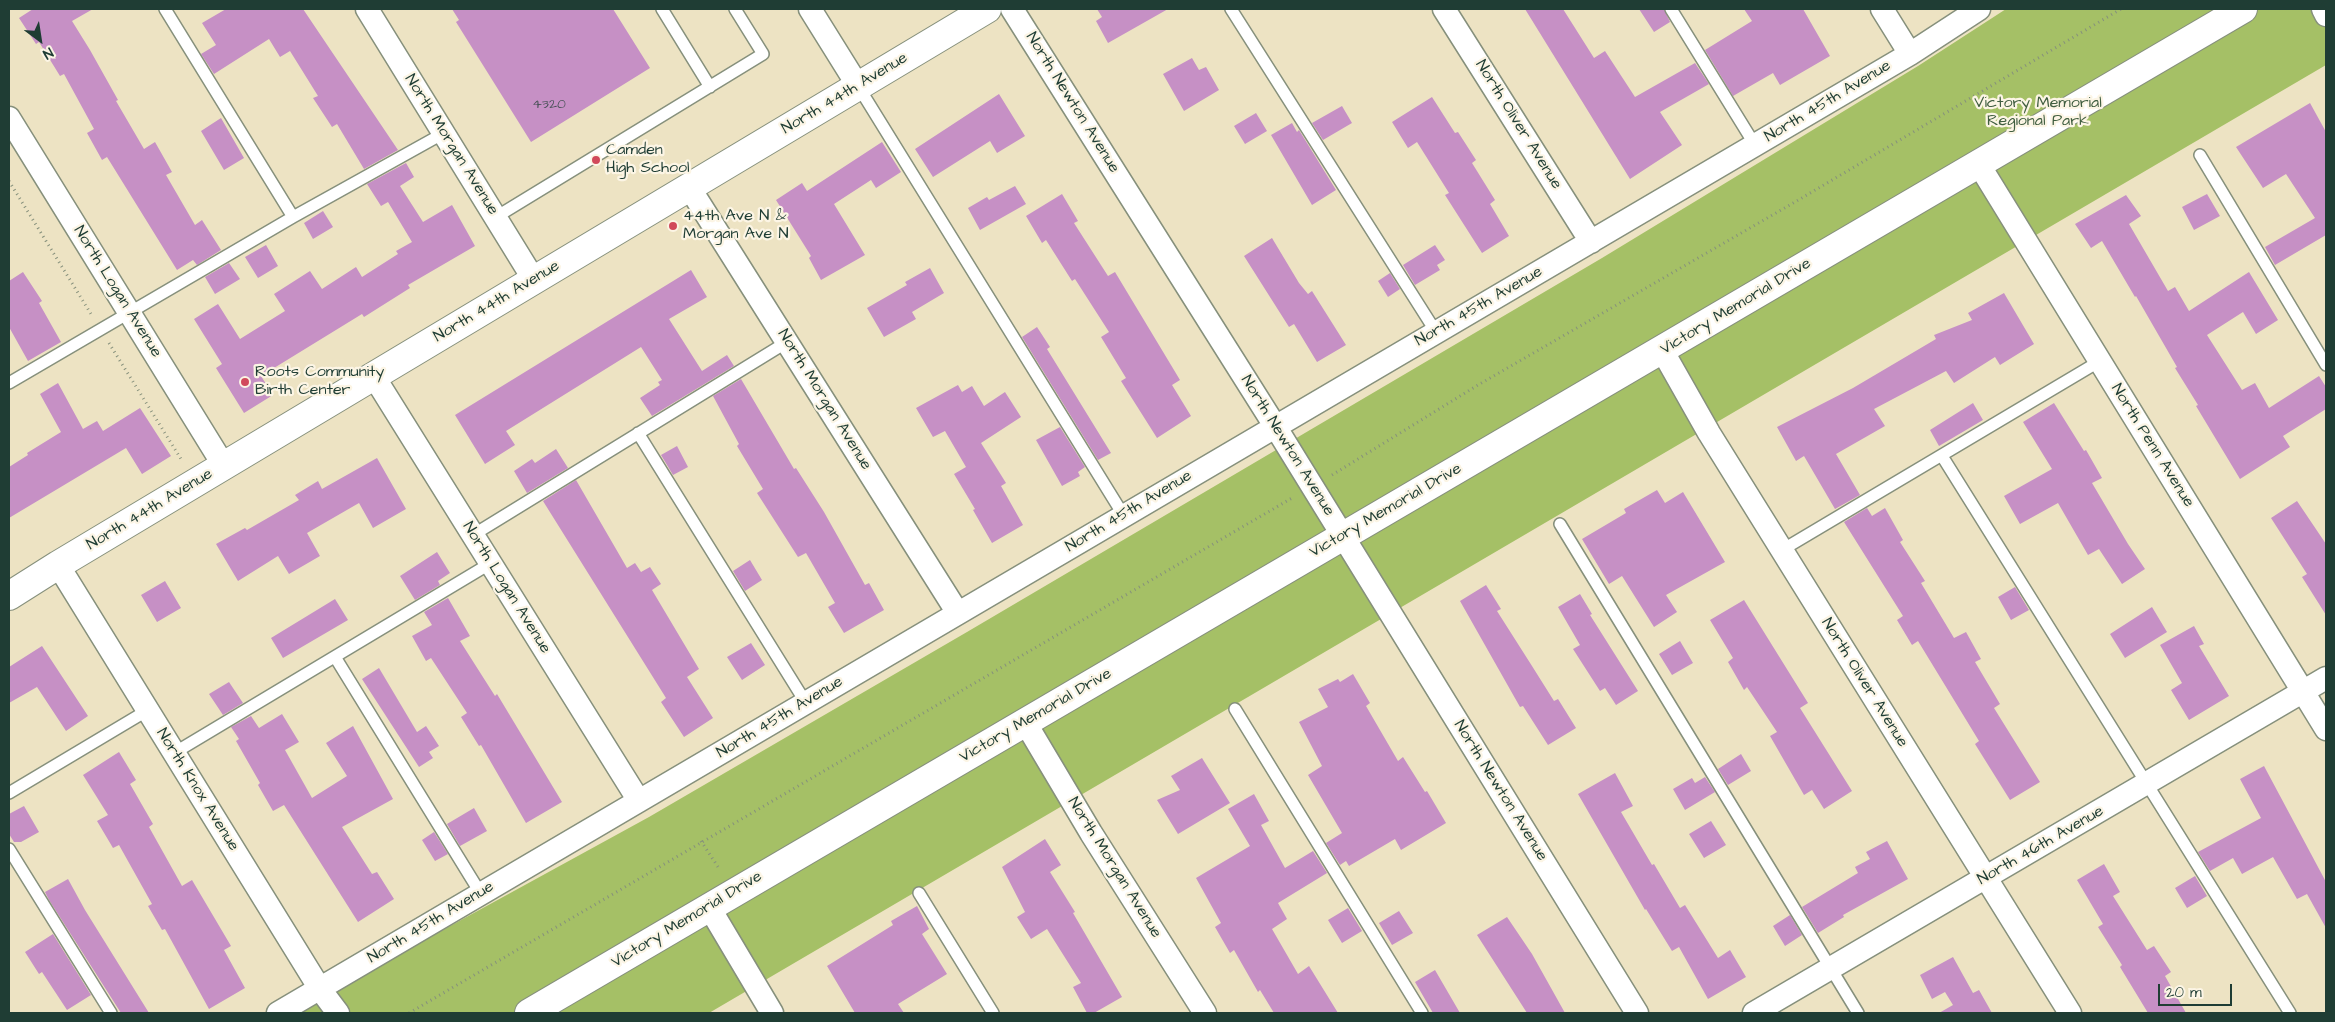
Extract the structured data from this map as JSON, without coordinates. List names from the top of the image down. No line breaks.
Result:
{"streets":{"street":["North 44th Avenue","North 45th Avenue","North Newton Avenue","North Oliver Avenue","North Morgan Avenue","North Logan Avenue","Victory Memorial Drive","North Penn Avenue","North Knox Avenue","North 46th Avenue"]},"crossings":[["North 44th Avenue","North Morgan Avenue"],["North 44th Avenue","North Logan Avenue"],["North 44th Avenue","North Knox Avenue"],["North 45th Avenue","North Newton Avenue"],["North 45th Avenue","North Oliver Avenue"],["North 45th Avenue","North Morgan Avenue"],["North 45th Avenue","North Logan Avenue"],["North 45th Avenue","North Knox Avenue"],["North Newton Avenue","Victory Memorial Drive"],["North Oliver Avenue","Victory Memorial Drive"],["North Oliver Avenue","North 46th Avenue"],["North Morgan Avenue","Victory Memorial Drive"],["Victory Memorial Drive","North Penn Avenue"],["North Penn Avenue","North 46th Avenue"]],"parks":["Victory Memorial Regional Park"],"places":["Camden High School","44th Ave N & Morgan Ave N","Roots Community Birth Center"],"house_numbers":["4320"],"scale_bar":"20 m","north":"bottom right"}
